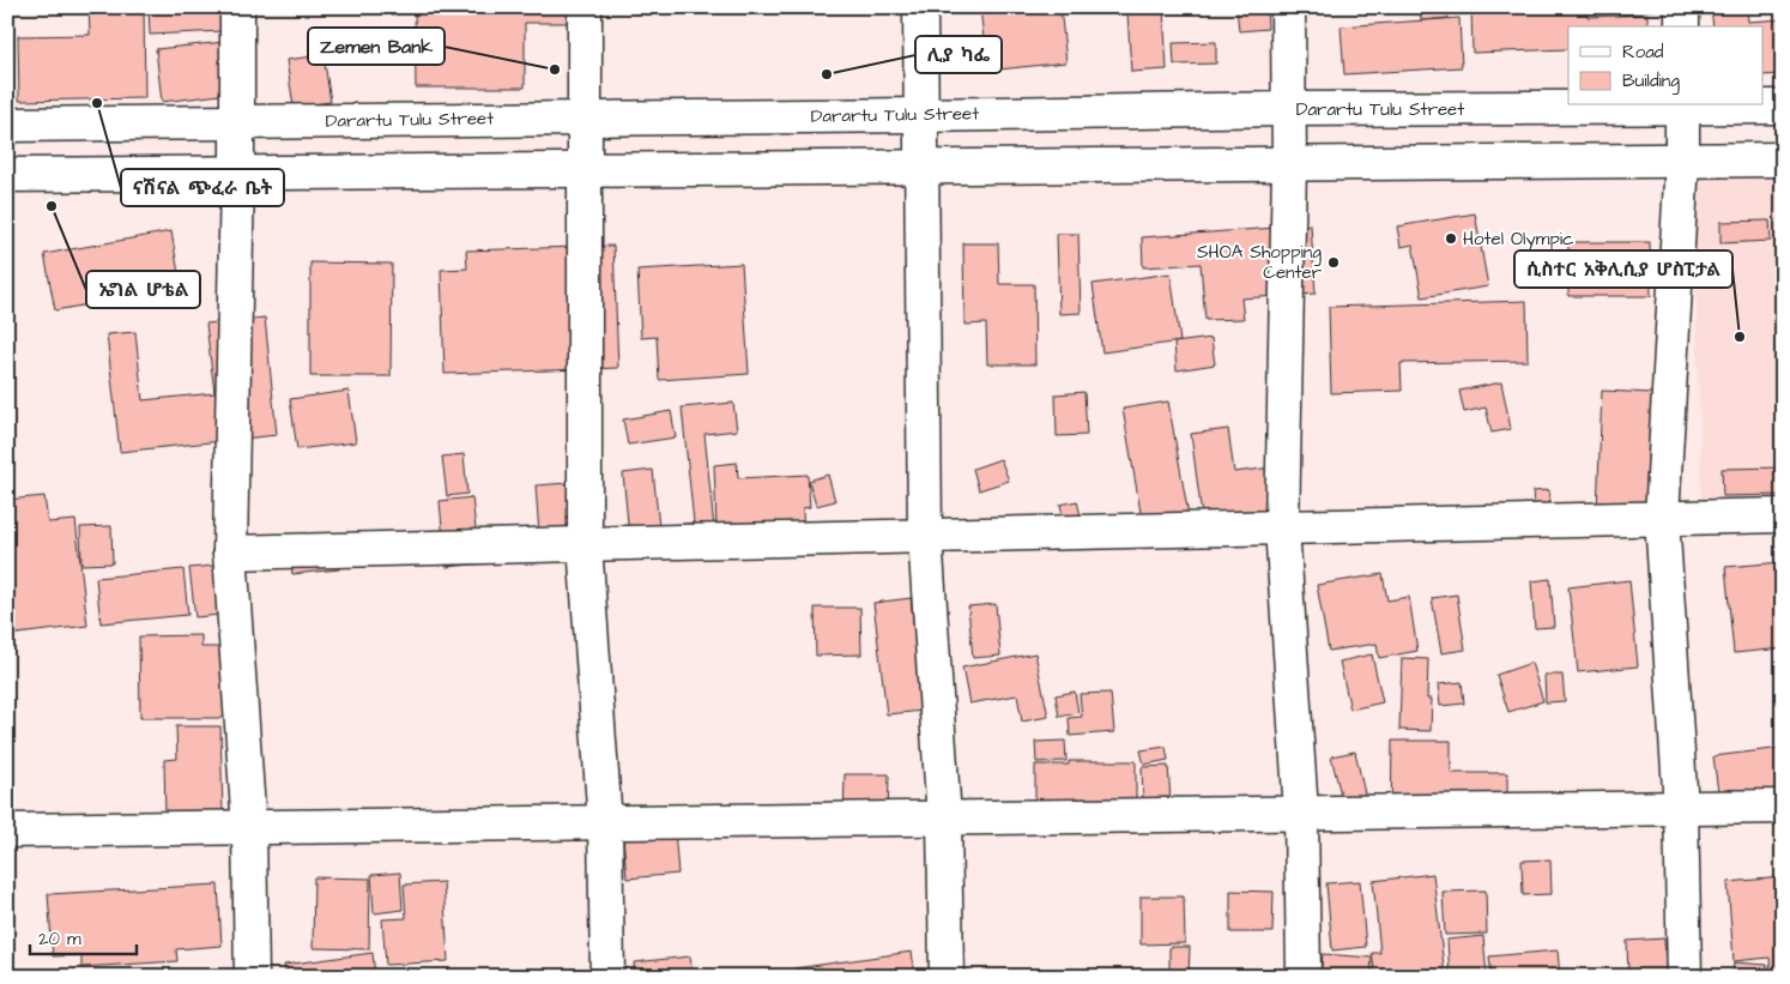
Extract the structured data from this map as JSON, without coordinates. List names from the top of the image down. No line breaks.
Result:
{"streets":{"street":["Darartu Tulu Street"]},"places":["Zemen Bank","ሊያ ካፌ","ናሽናል ጭፈራ ቤት","ኤግል ሆቴል","Hotel Olympic","SHOA Shopping Center","ሲስተር አቅሊሲያ ሆስፒታል"],"legend":["Road","Building"],"scale_bar":"20 m"}
